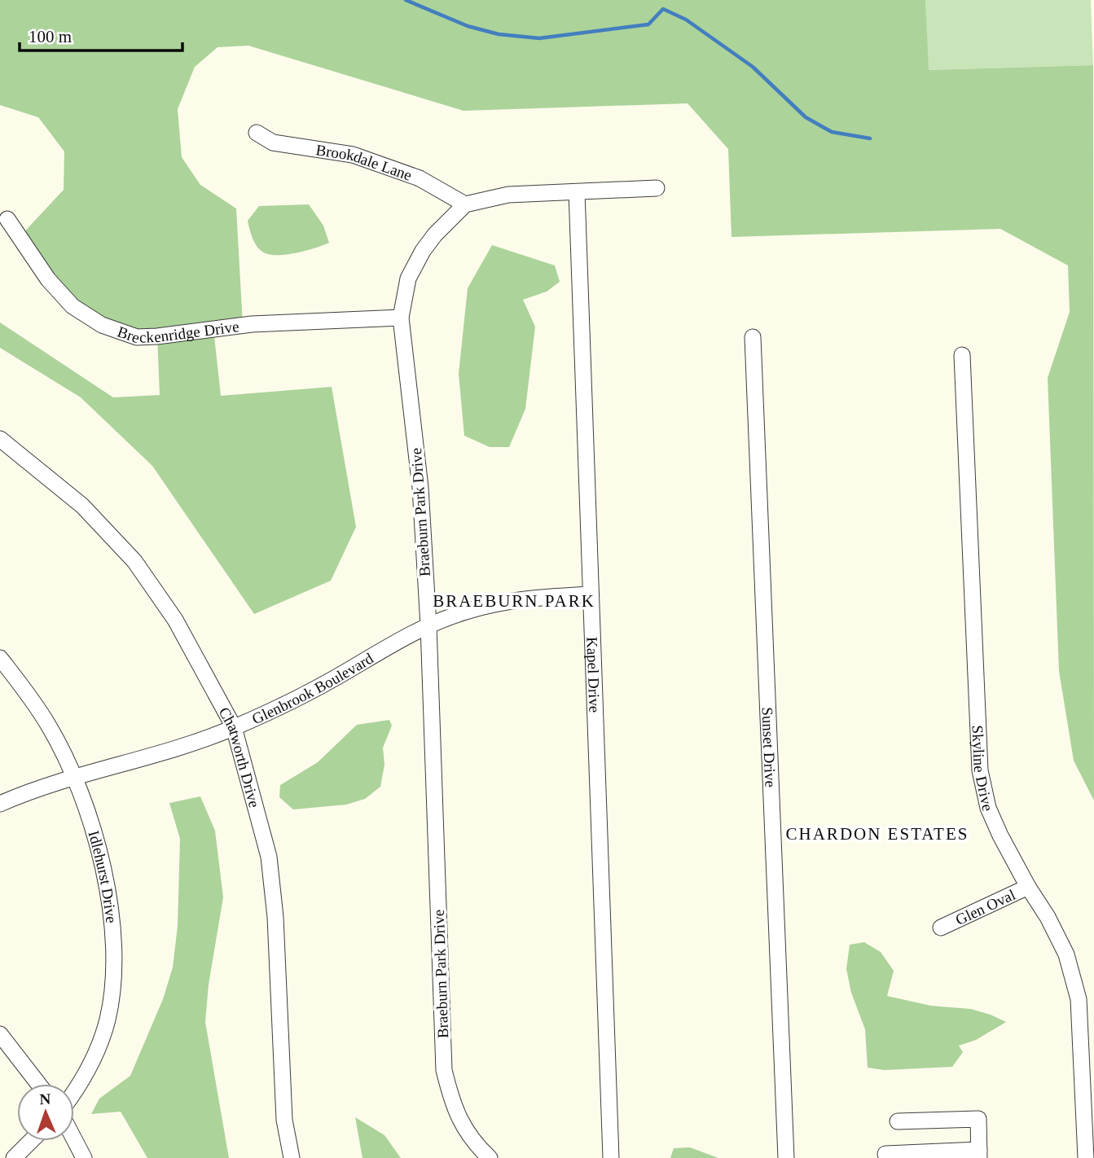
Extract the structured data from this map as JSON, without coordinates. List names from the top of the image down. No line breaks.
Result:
{"streets":{"street":["Brookdale Lane","Breckenridge Drive","Braeburn Park Drive","Kapel Drive","Glenbrook Boulevard","Sunset Drive","Chatworth Drive","Skyline Drive","Idlehurst Drive","Glen Oval"]},"crossings":[["Brookdale Lane","Braeburn Park Drive"],["Breckenridge Drive","Braeburn Park Drive"],["Braeburn Park Drive","Glenbrook Boulevard"],["Kapel Drive","Glenbrook Boulevard"],["Glenbrook Boulevard","Chatworth Drive"],["Glenbrook Boulevard","Idlehurst Drive"],["Skyline Drive","Glen Oval"]],"districts":["BRAEBURN PARK","CHARDON ESTATES"],"scale_bar":"100 m","north":"top"}
